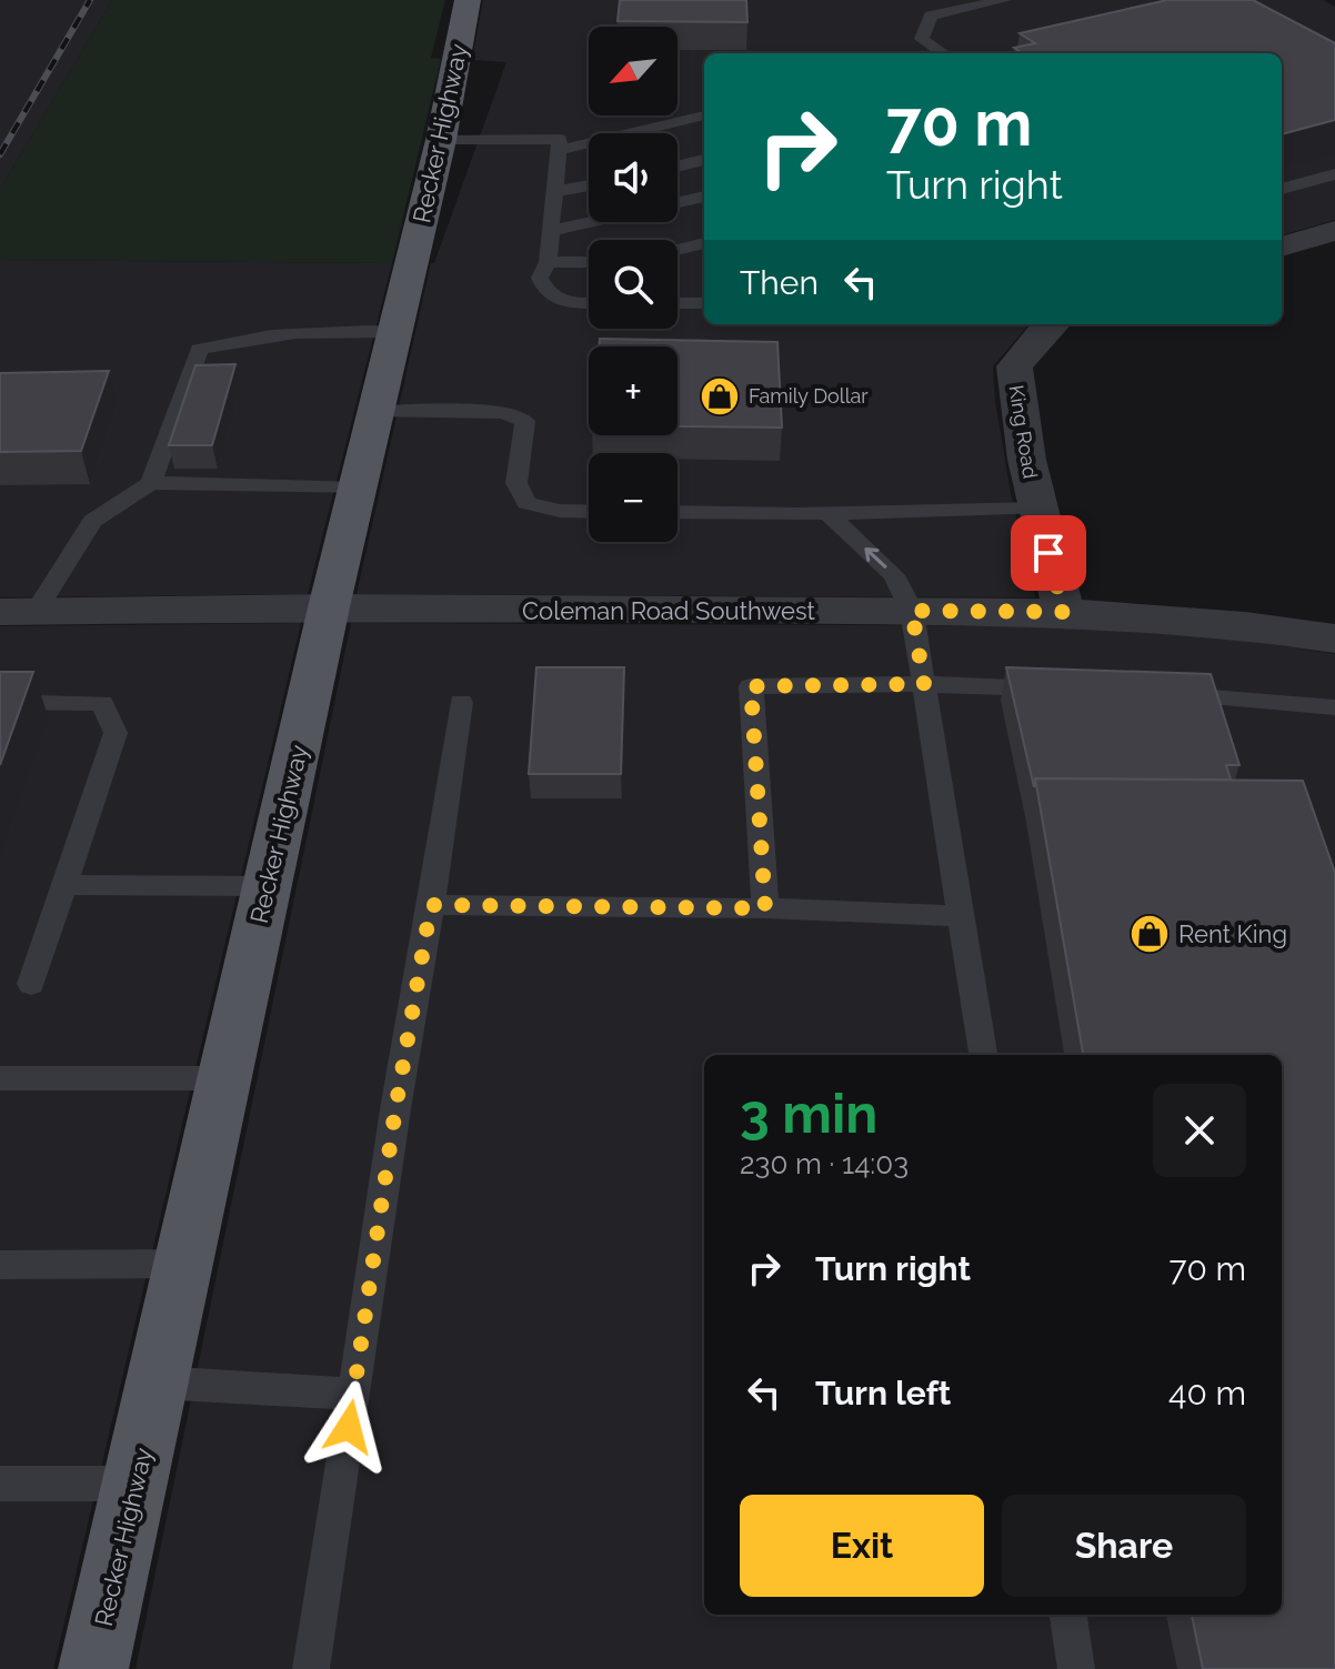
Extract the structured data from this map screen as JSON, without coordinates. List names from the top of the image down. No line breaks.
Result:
{"streets":{"main road":["Recker Highway"],"street":["King Road","Coleman Road Southwest"]},"crossings":[["Recker Highway","Coleman Road Southwest"],["King Road","Coleman Road Southwest"]],"places":{"shop":["Family Dollar","Rent King"]},"north":"bottom left","page":{"map_buttons":["+","−"],"turn":["70 m","Turn right"],"then":"Then","heading":["3 min","230 m · 14:03"],"list":[{"name":"Turn right","value":"70 m"},{"name":"Turn left","value":"40 m"}],"buttons":["Exit","Share"]}}
